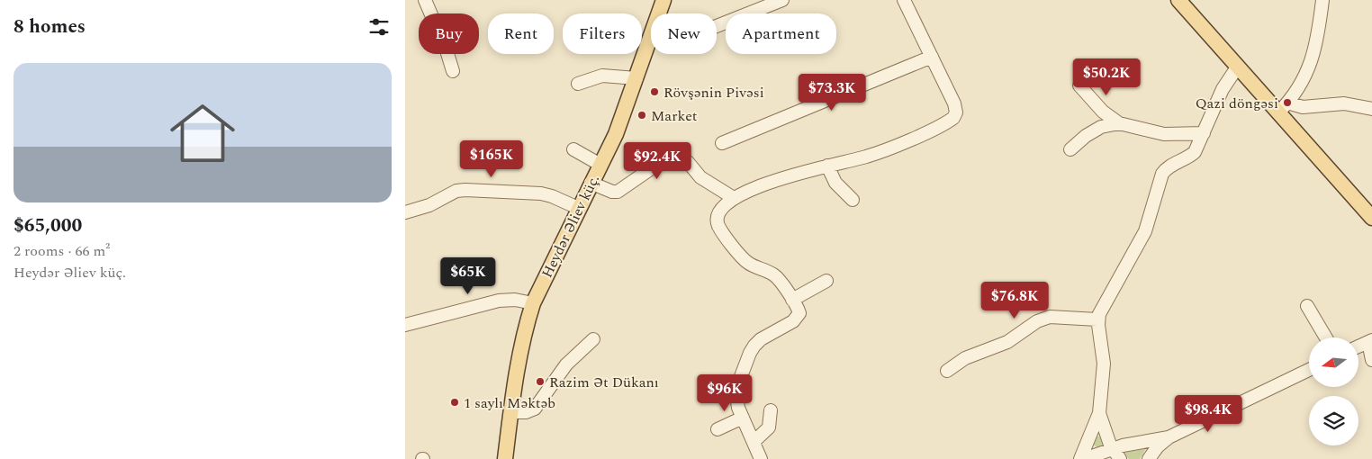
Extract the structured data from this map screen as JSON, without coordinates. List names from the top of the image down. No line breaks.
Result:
{"streets":{"main road":["Heydər Əliev küç."]},"places":["Rövşənin Pivəsi","Qazi döngəsi","Market","Razim Ət Dükanı","1 saylı Məktəb"],"north":"left","page":{"heading":"8 homes","chip":["Buy","Rent","Filters","New","Apartment"],"list":[{"name":"$65,000","note":"2 rooms · 66 m² · Heydər Əliev küç."}],"price":["$50.2K","$73.3K","$165K","$92.4K","$65K","$76.8K","$96K","$98.4K"]}}
